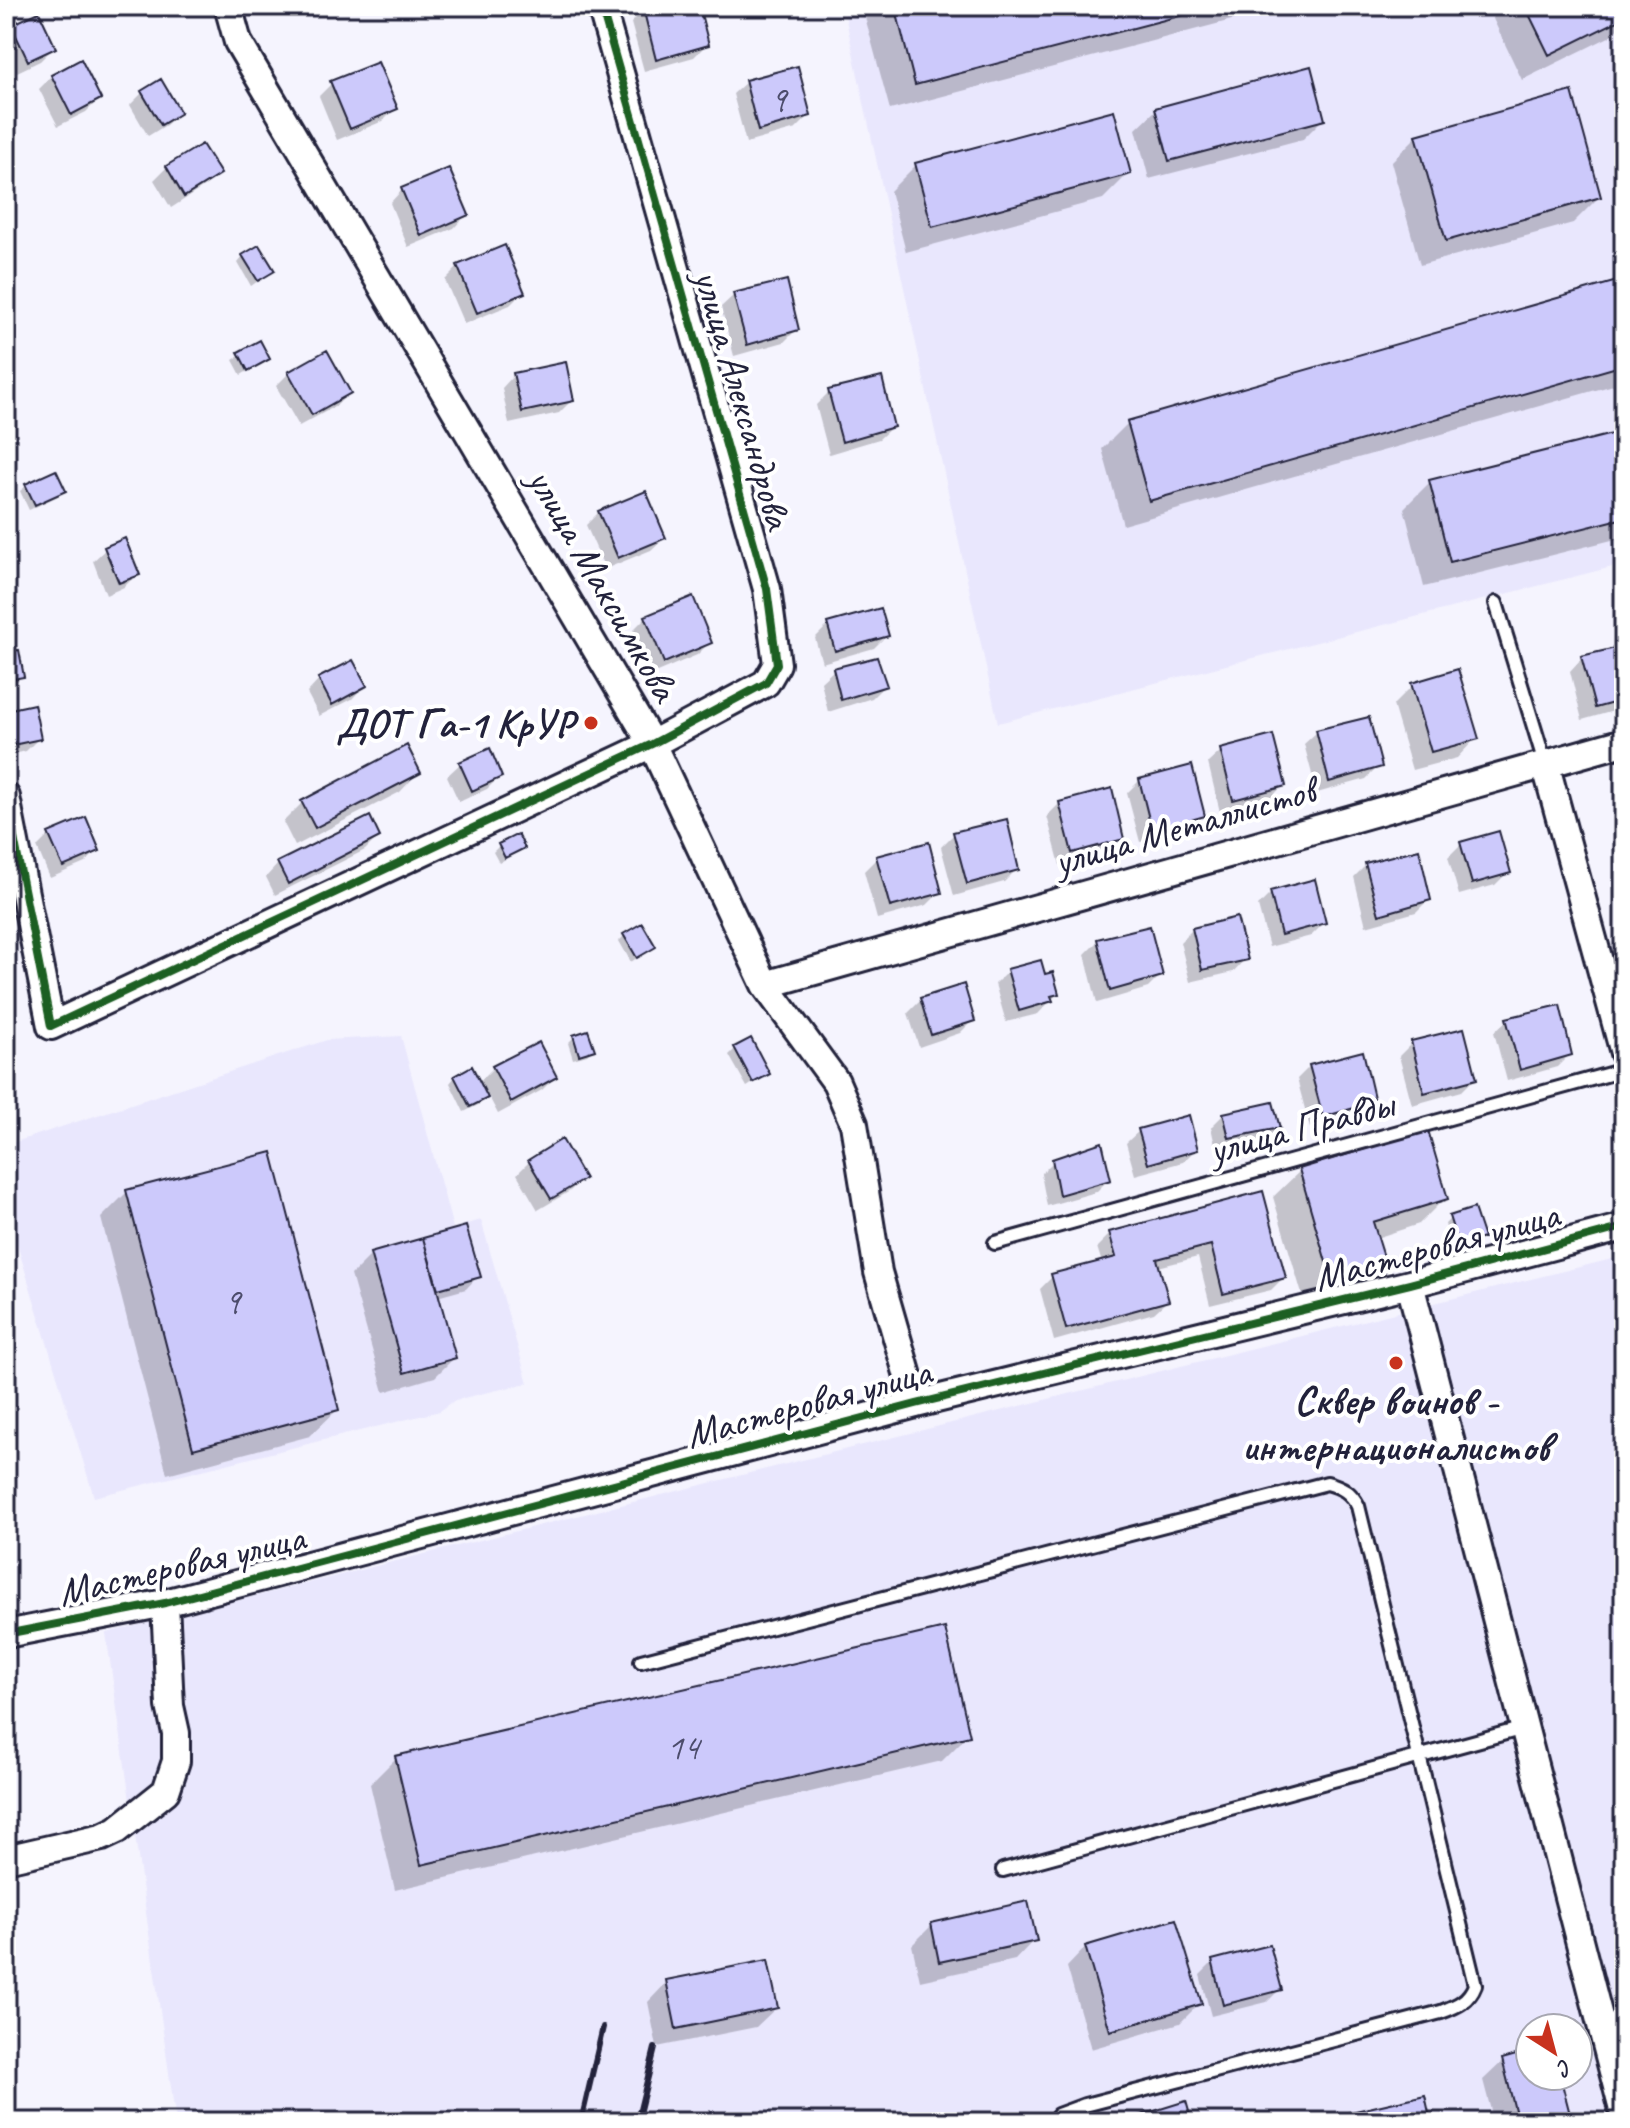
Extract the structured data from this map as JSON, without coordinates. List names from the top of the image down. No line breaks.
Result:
{"streets":{"street":["улица Александрова","улица Максимкова","улица Металлистов","Мастеровая улица"],"lane":["улица Правды"]},"crossings":[["улица Александрова","улица Максимкова"],["улица Максимкова","улица Металлистов"],["улица Максимкова","Мастеровая улица"]],"places":["ДОТ Га-1 КрУР","Сквер воинов - интернационалистов"],"house_numbers":["9","9","14"],"north":"bottom right"}
